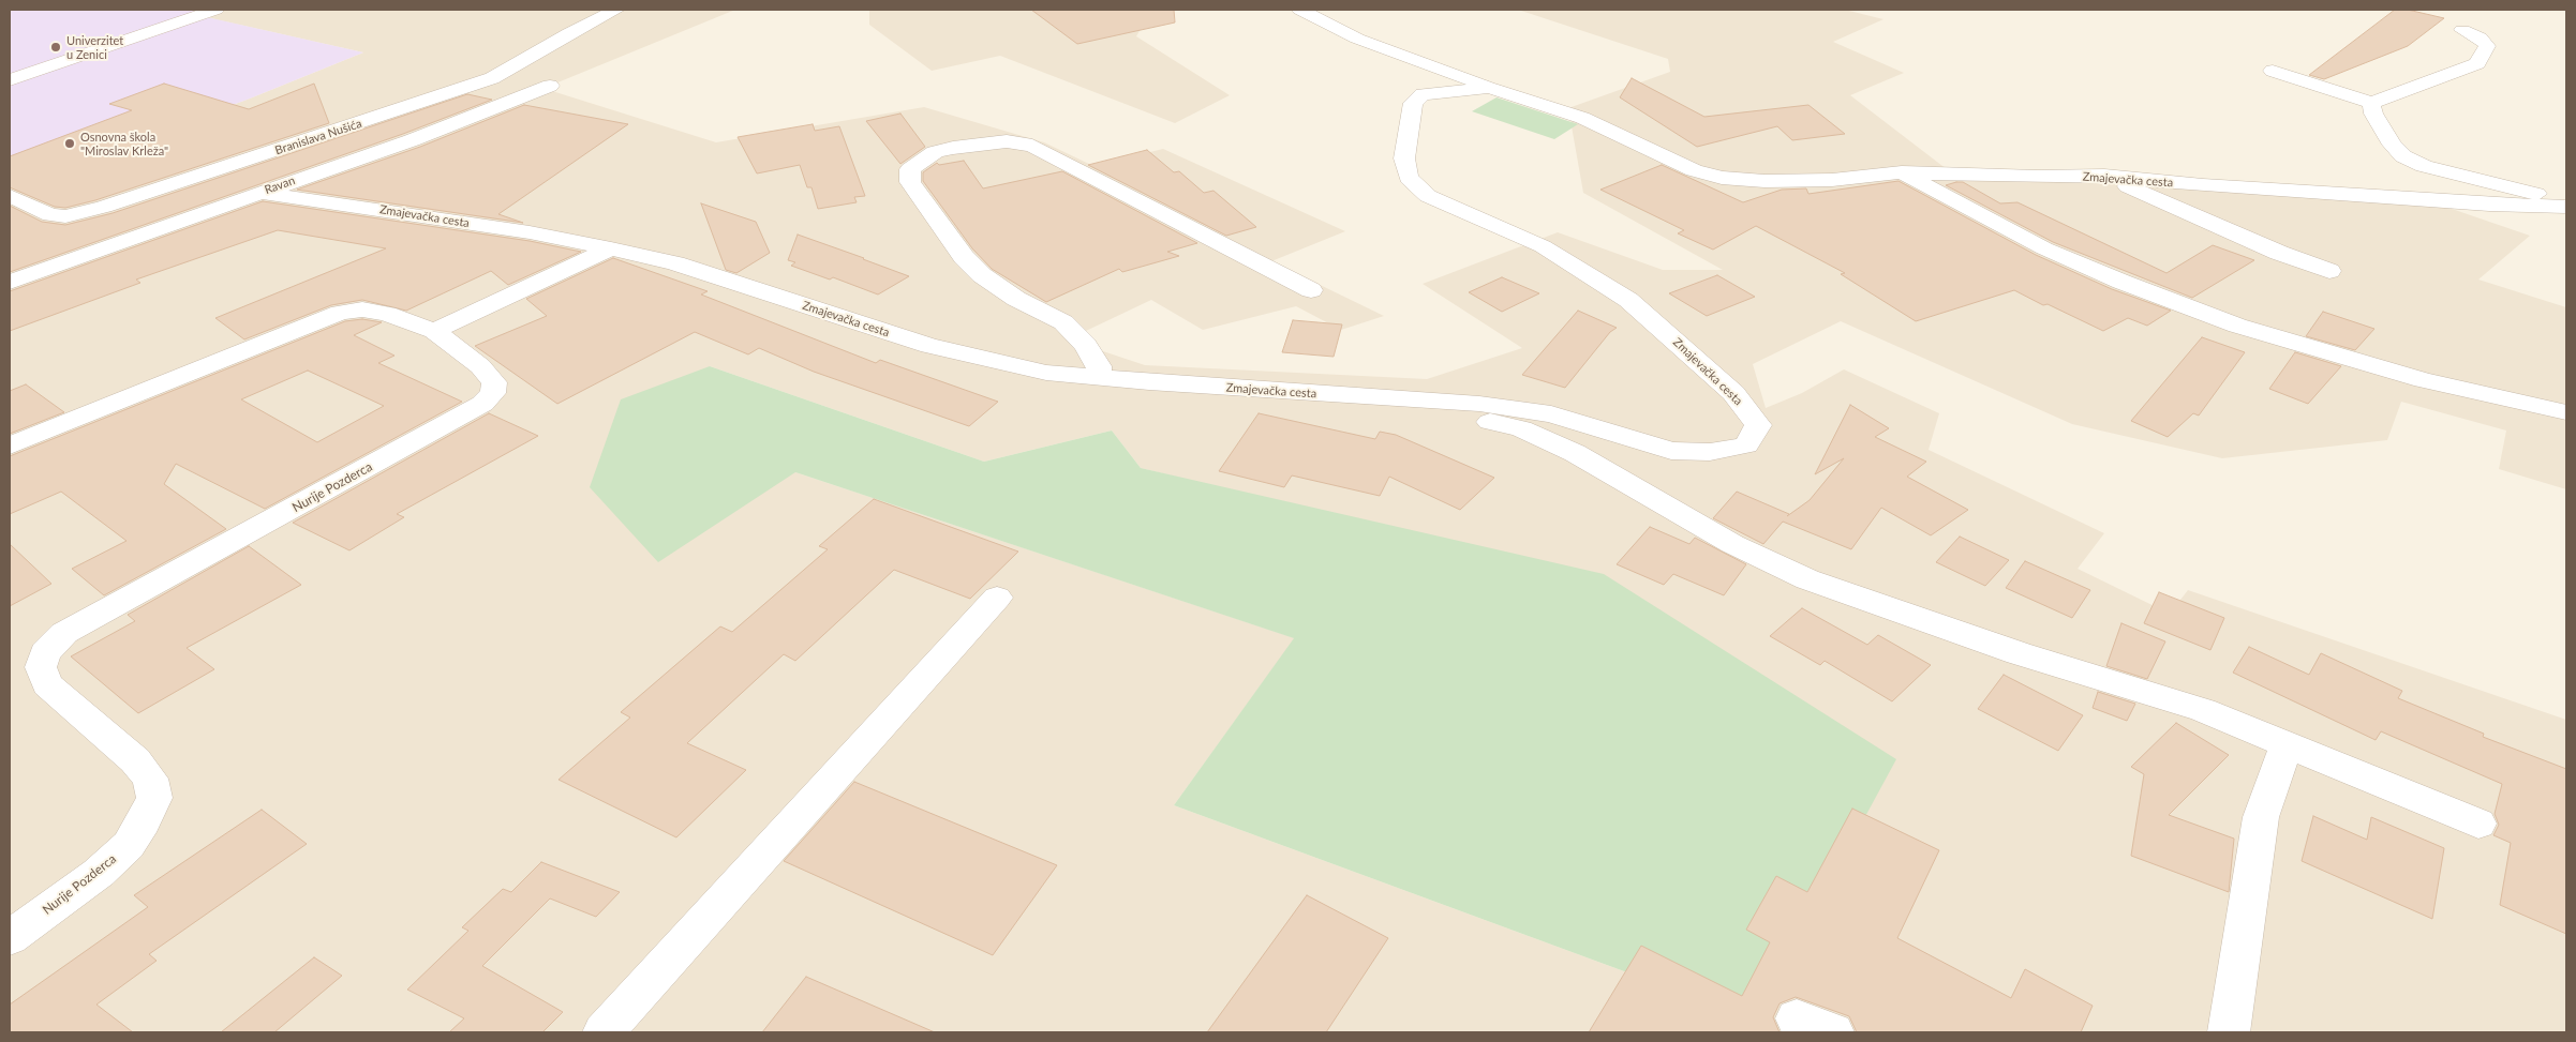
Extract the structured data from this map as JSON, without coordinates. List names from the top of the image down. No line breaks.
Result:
{"streets":{"street":["Branislava Nušića","Zmajevačka cesta","Ravan","Nurije Pozderca"]},"crossings":[["Zmajevačka cesta","Ravan"]],"places":["Univerzitet u Zenici","Osnovna škola \"Miroslav Krleža\""]}
